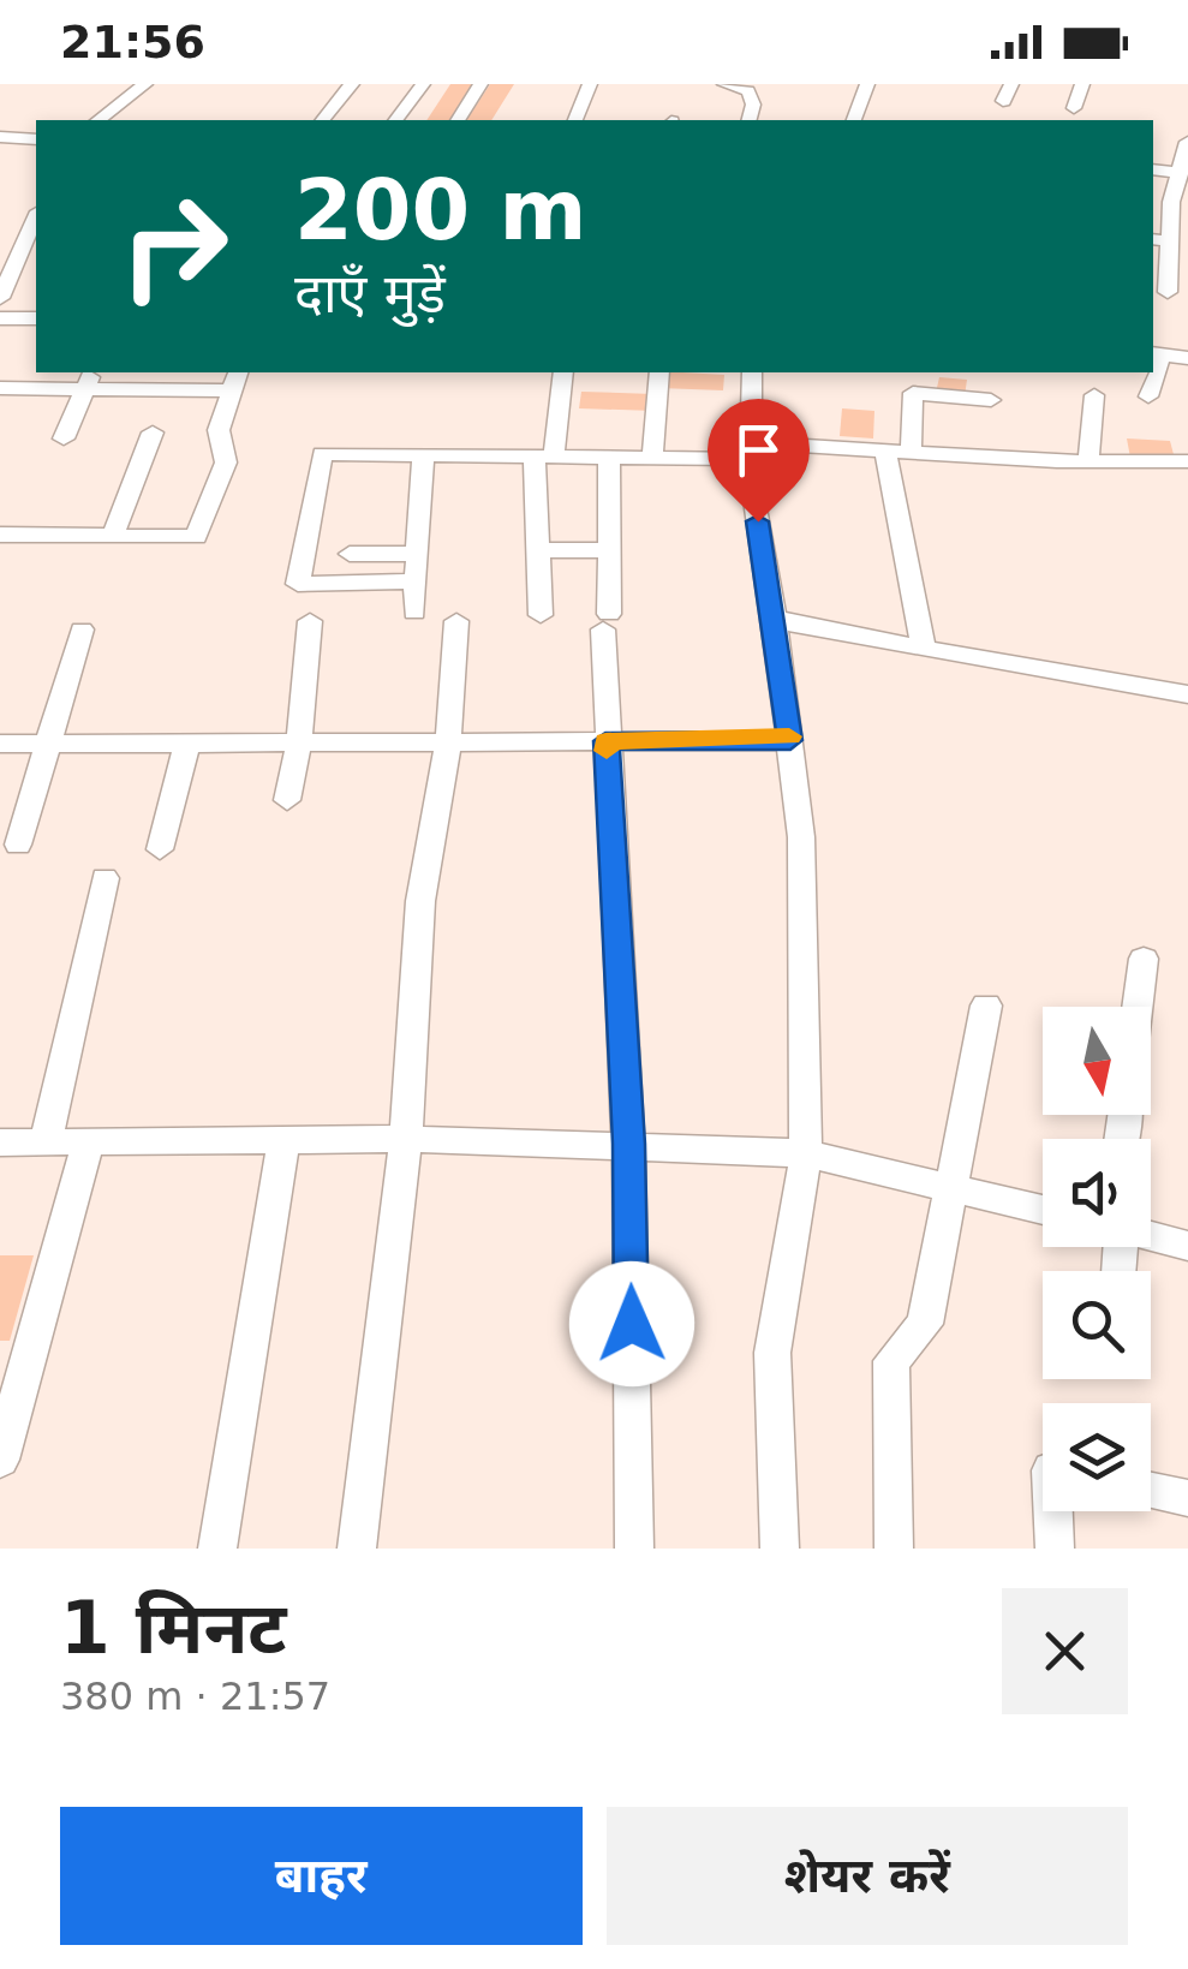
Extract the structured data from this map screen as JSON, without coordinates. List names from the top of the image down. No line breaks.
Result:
{"north":"bottom","page":{"status":"21:56","turn":["200 m","दाएँ मुड़ें"],"heading":["1 मिनट","380 m · 21:57"],"buttons":["बाहर","शेयर करें"]}}
